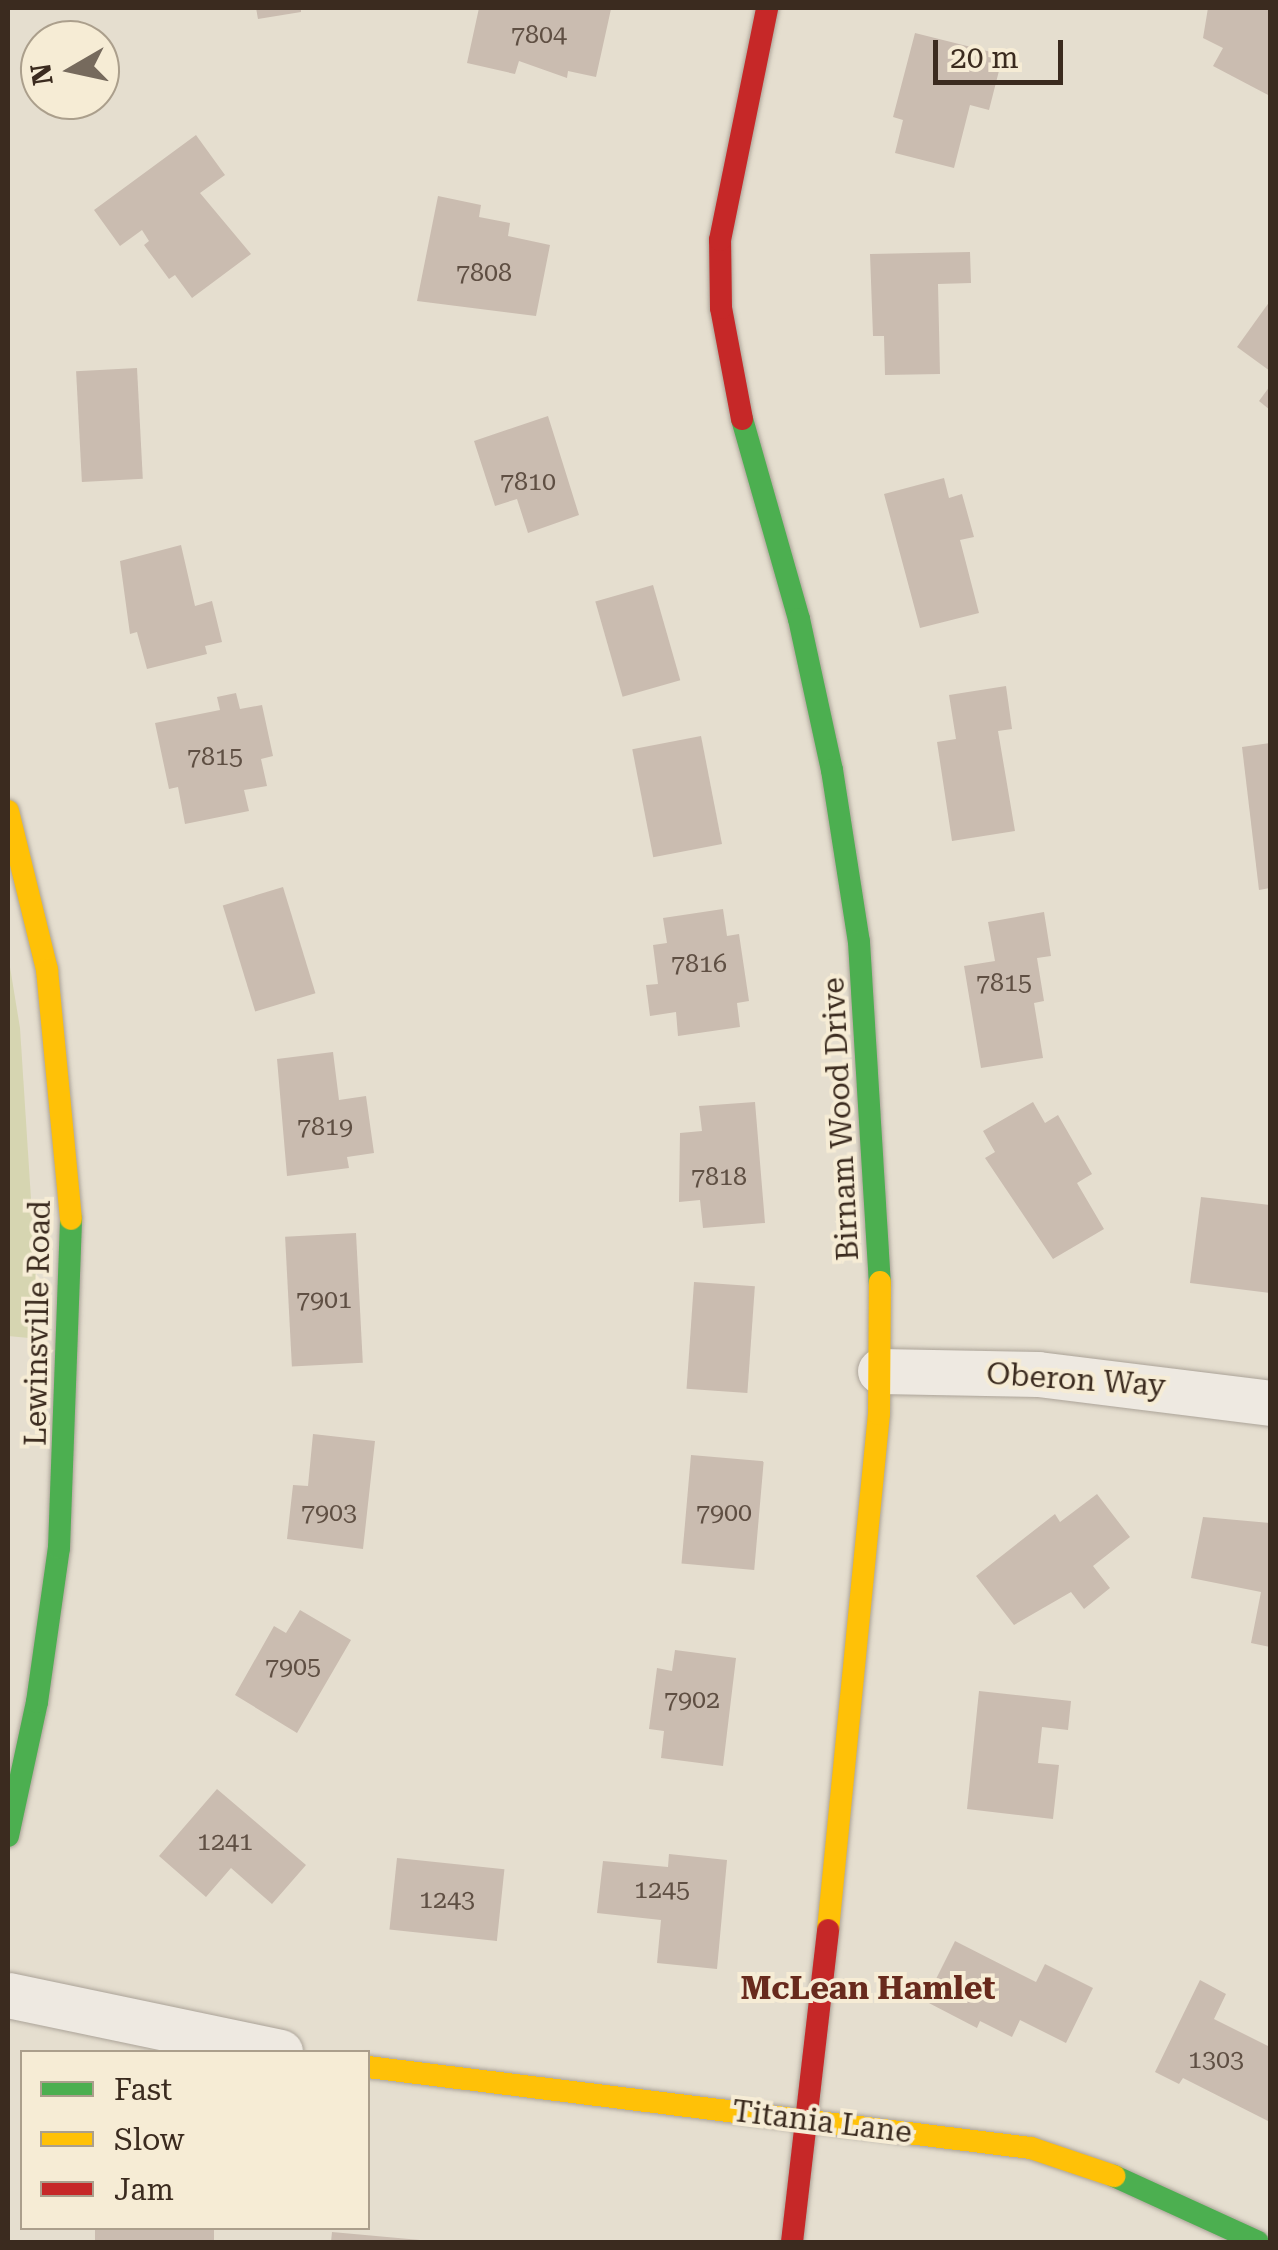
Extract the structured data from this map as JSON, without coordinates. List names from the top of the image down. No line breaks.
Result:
{"streets":{"street":["Birnam Wood Drive","Lewinsville Road","Oberon Way","Titania Lane"]},"crossings":[["Birnam Wood Drive","Oberon Way"],["Birnam Wood Drive","Titania Lane"]],"districts":["McLean Hamlet"],"house_numbers":["7804","7808","7810","7815","7816","7815","7819","7818","7901","7903","7900","7905","7902","1241","1245","1243","1303"],"legend":["Fast","Slow","Jam"],"scale_bar":"20 m","north":"left"}
